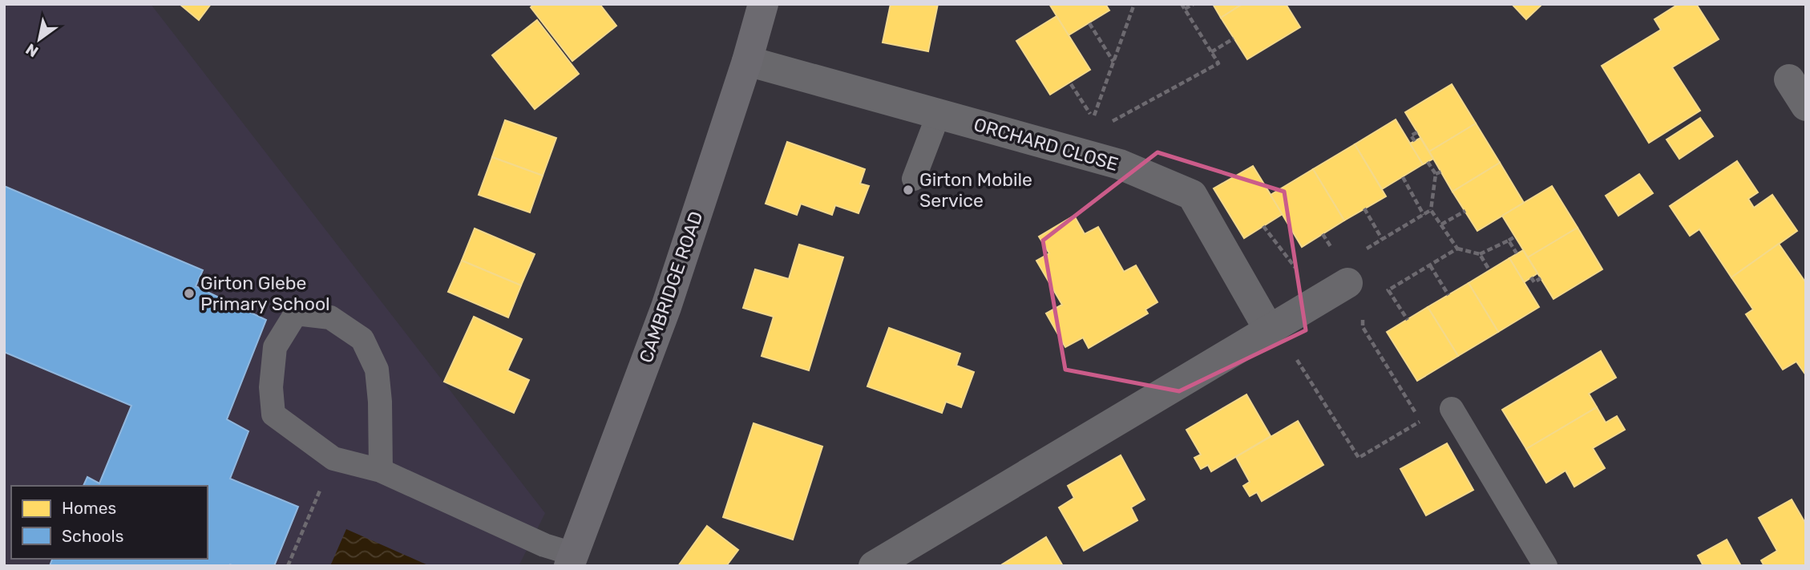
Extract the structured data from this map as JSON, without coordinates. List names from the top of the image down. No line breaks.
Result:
{"streets":{"street":["ORCHARD CLOSE","CAMBRIDGE ROAD"]},"crossings":[["ORCHARD CLOSE","CAMBRIDGE ROAD"]],"places":["Girton Mobile Service","Girton Glebe Primary School"],"legend":["Homes","Schools"],"north":"bottom left"}
